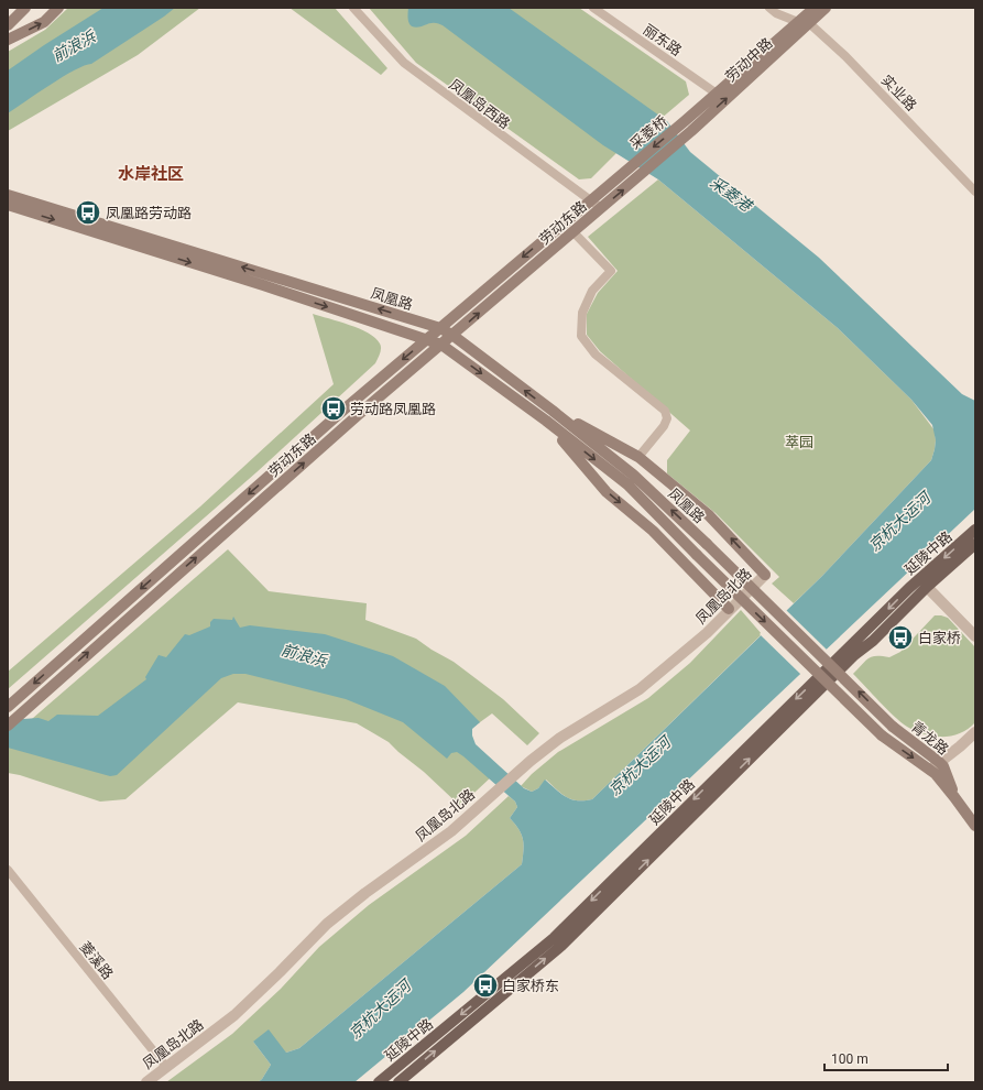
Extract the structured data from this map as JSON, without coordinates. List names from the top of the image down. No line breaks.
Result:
{"streets":{"main road":["劳动中路","采菱桥","劳动东路","凤凰路","延陵中路","青龙路"],"street":["丽东路","实业路","凤凰岛西路","凤凰岛北路","菱溪路"]},"crossings":[["丽东路","劳动中路"],["劳动中路","实业路"],["劳动中路","采菱桥"],["凤凰岛西路","劳动东路"],["采菱桥","劳动东路"],["劳动东路","凤凰路"],["凤凰路","青龙路"],["凤凰岛北路","菱溪路"]],"districts":["水岸社区"],"water":["前浪浜","采菱港","京杭大运河"],"parks":["萃园"],"places":{"bus stop":["凤凰路劳动路","劳动路凤凰路","白家桥","白家桥东"]},"scale_bar":"100 m"}
